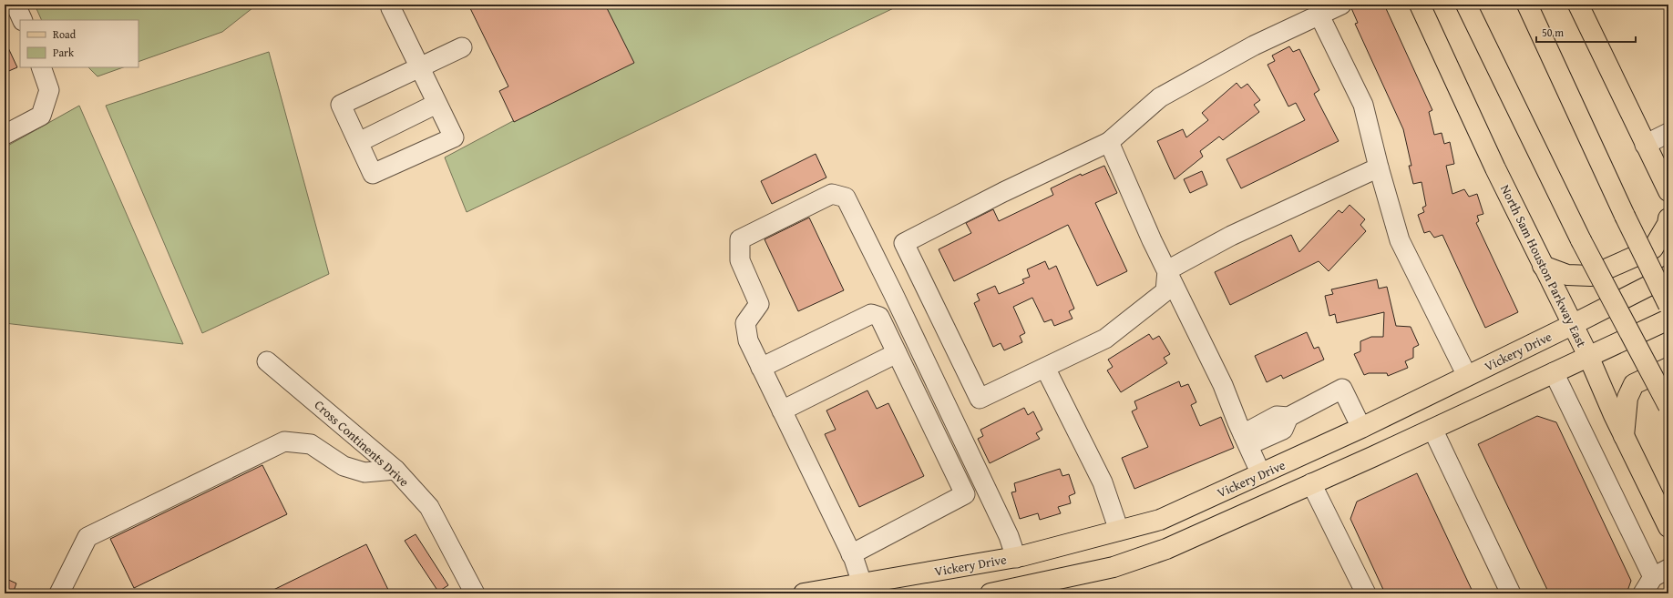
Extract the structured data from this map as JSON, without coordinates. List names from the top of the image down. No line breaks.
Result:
{"streets":{"main road":["North Sam Houston Parkway East","Vickery Drive"],"street":["Cross Continents Drive"]},"crossings":[["North Sam Houston Parkway East","Vickery Drive"]],"legend":["Road","Park"],"scale_bar":"50 m"}
